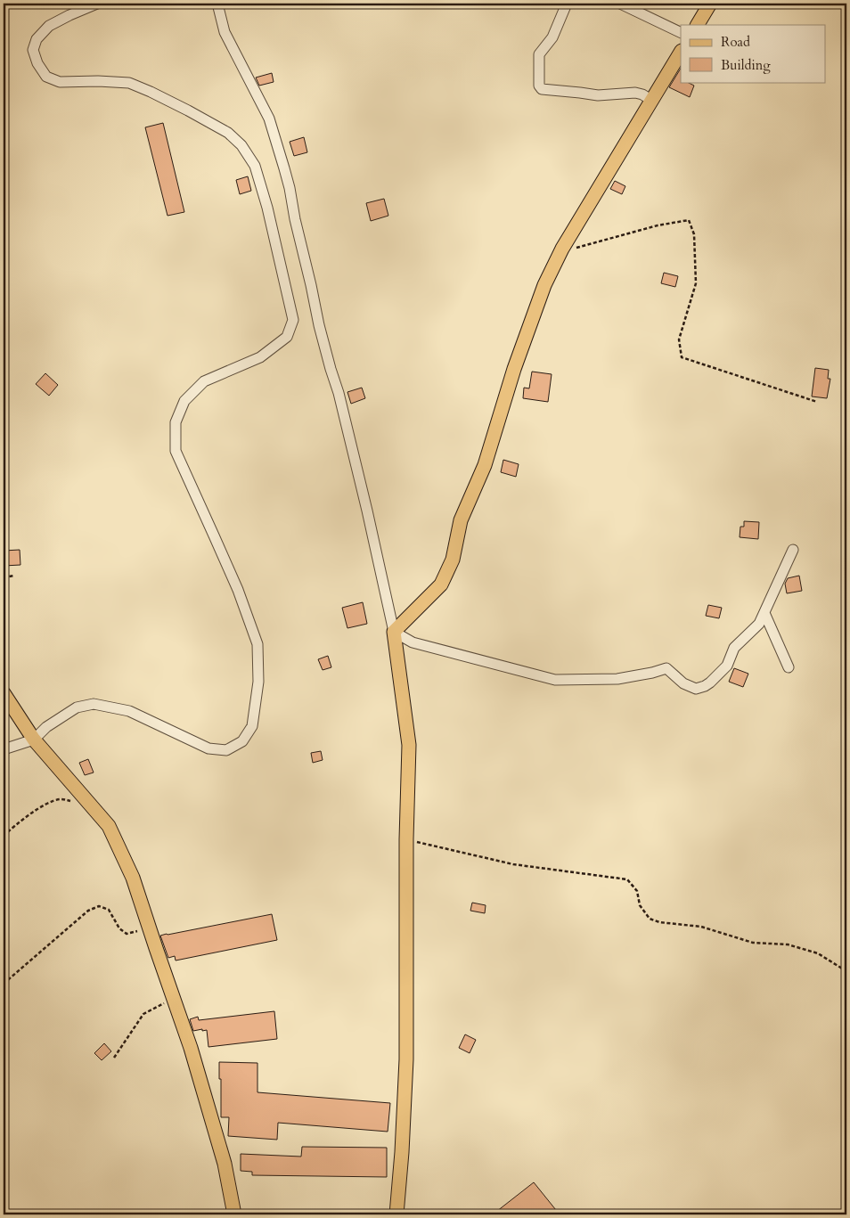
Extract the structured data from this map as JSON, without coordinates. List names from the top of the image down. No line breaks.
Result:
{"legend":["Road","Building"]}
